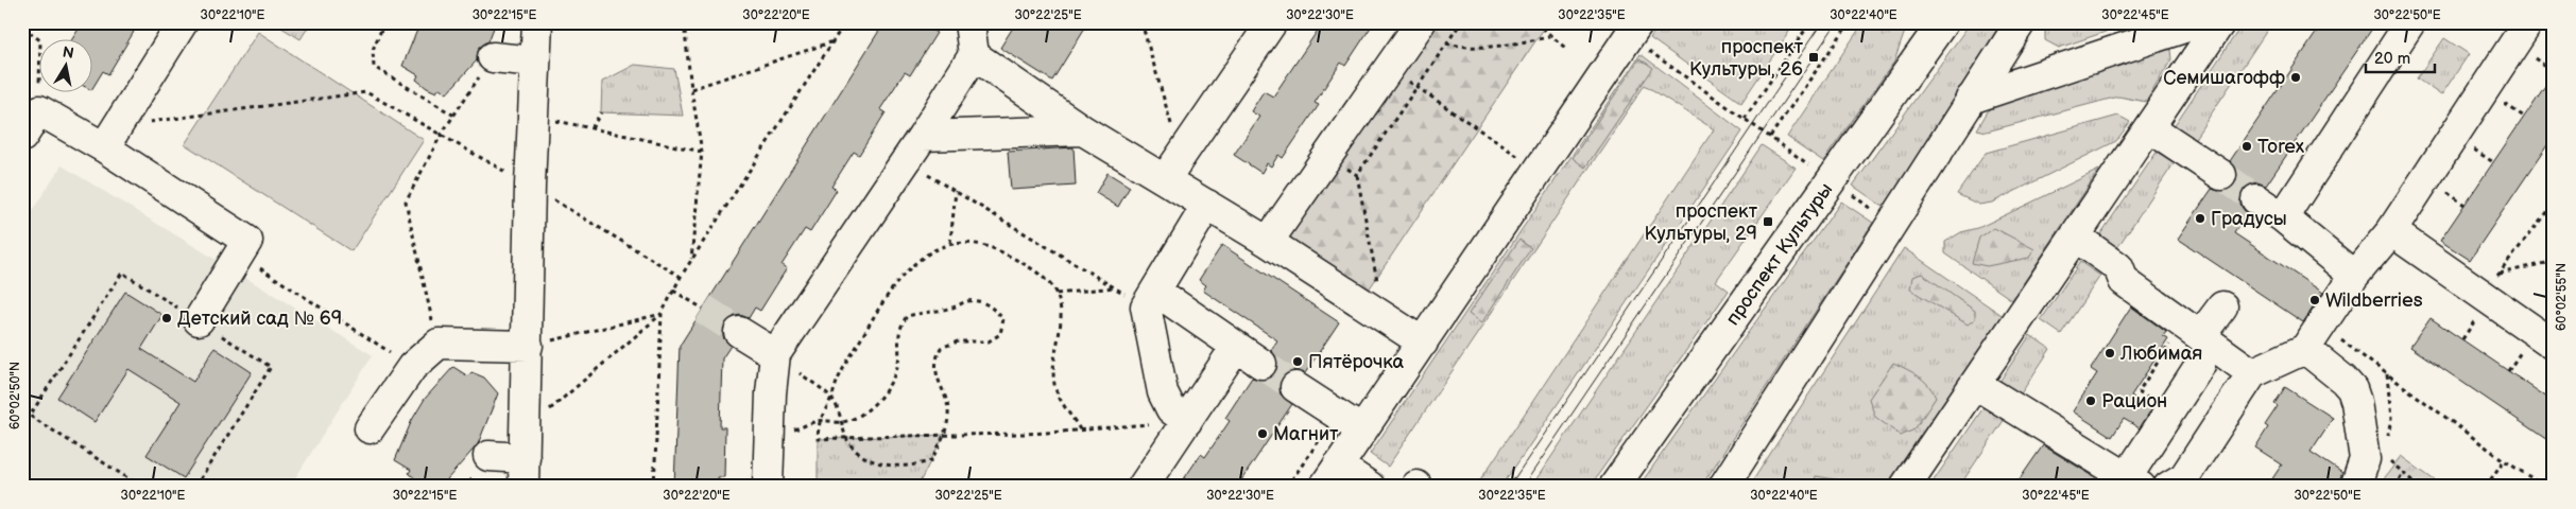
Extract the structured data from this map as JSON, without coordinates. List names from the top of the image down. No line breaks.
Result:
{"streets":{"main road":["проспект Культуры"]},"places":{"transit":["проспект Культуры, 26","проспект Культуры, 29"],"other":["Семишагофф","Torex","Градусы","Wildberries","Детский сад № 69","Любимая","Пятёрочка","Рацион","Магнит"]},"scale_bar":"20 m","north":"top","coordinates":["30°22'10\"E","30°22'15\"E","30°22'20\"E","30°22'25\"E","30°22'30\"E","30°22'35\"E","30°22'40\"E","30°22'45\"E","30°22'50\"E","60°02'55\"N","60°02'50\"N"]}
